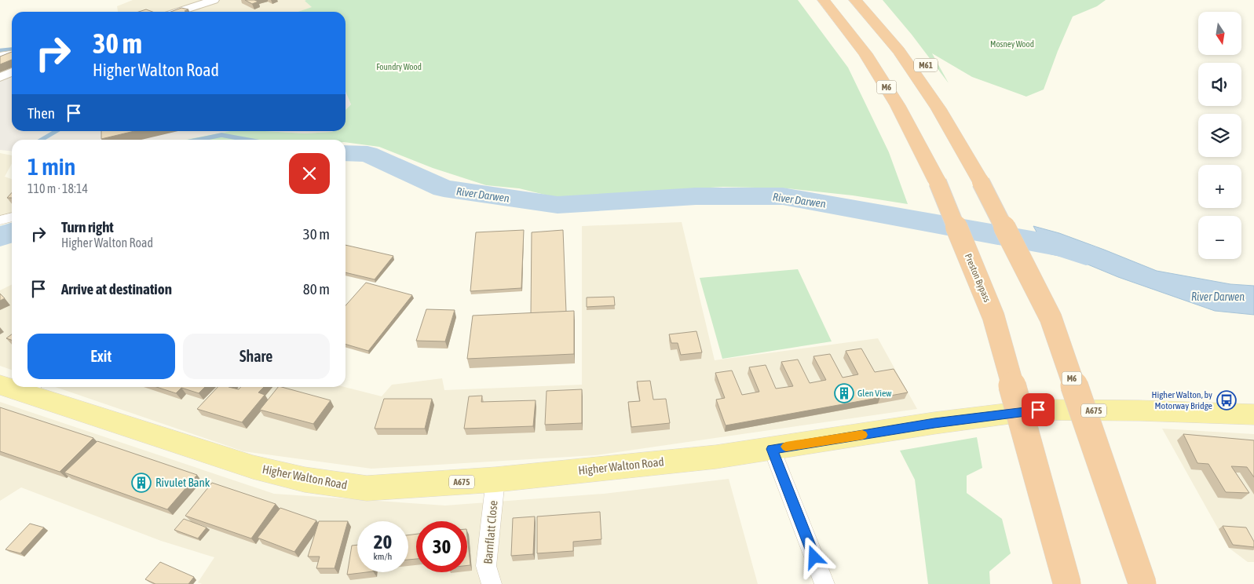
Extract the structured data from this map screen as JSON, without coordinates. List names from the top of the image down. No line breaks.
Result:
{"streets":{"highway":["M61","M6","Preston Bypass"],"main road":["A675","Higher Walton Road"],"street":["Barnflatt Close"]},"crossings":[["M61","M6"],["Higher Walton Road","Barnflatt Close"]],"water":["River Darwen"],"parks":["Mosney Wood","Foundry Wood"],"places":{"building":["Glen View","Rivulet Bank"],"bus stop":["Higher Walton, by Motorway Bridge"]},"north":"bottom","page":{"map_buttons":["+","−"],"turn":["30 m","Higher Walton Road"],"then":"Then","heading":["1 min","110 m · 18:14"],"list":[{"name":"Turn right","note":"Higher Walton Road","value":"30 m"},{"name":"Arrive at destination","value":"80 m"}],"buttons":["Exit","Share"],"speed":"20 km/h","limit":"30"}}
